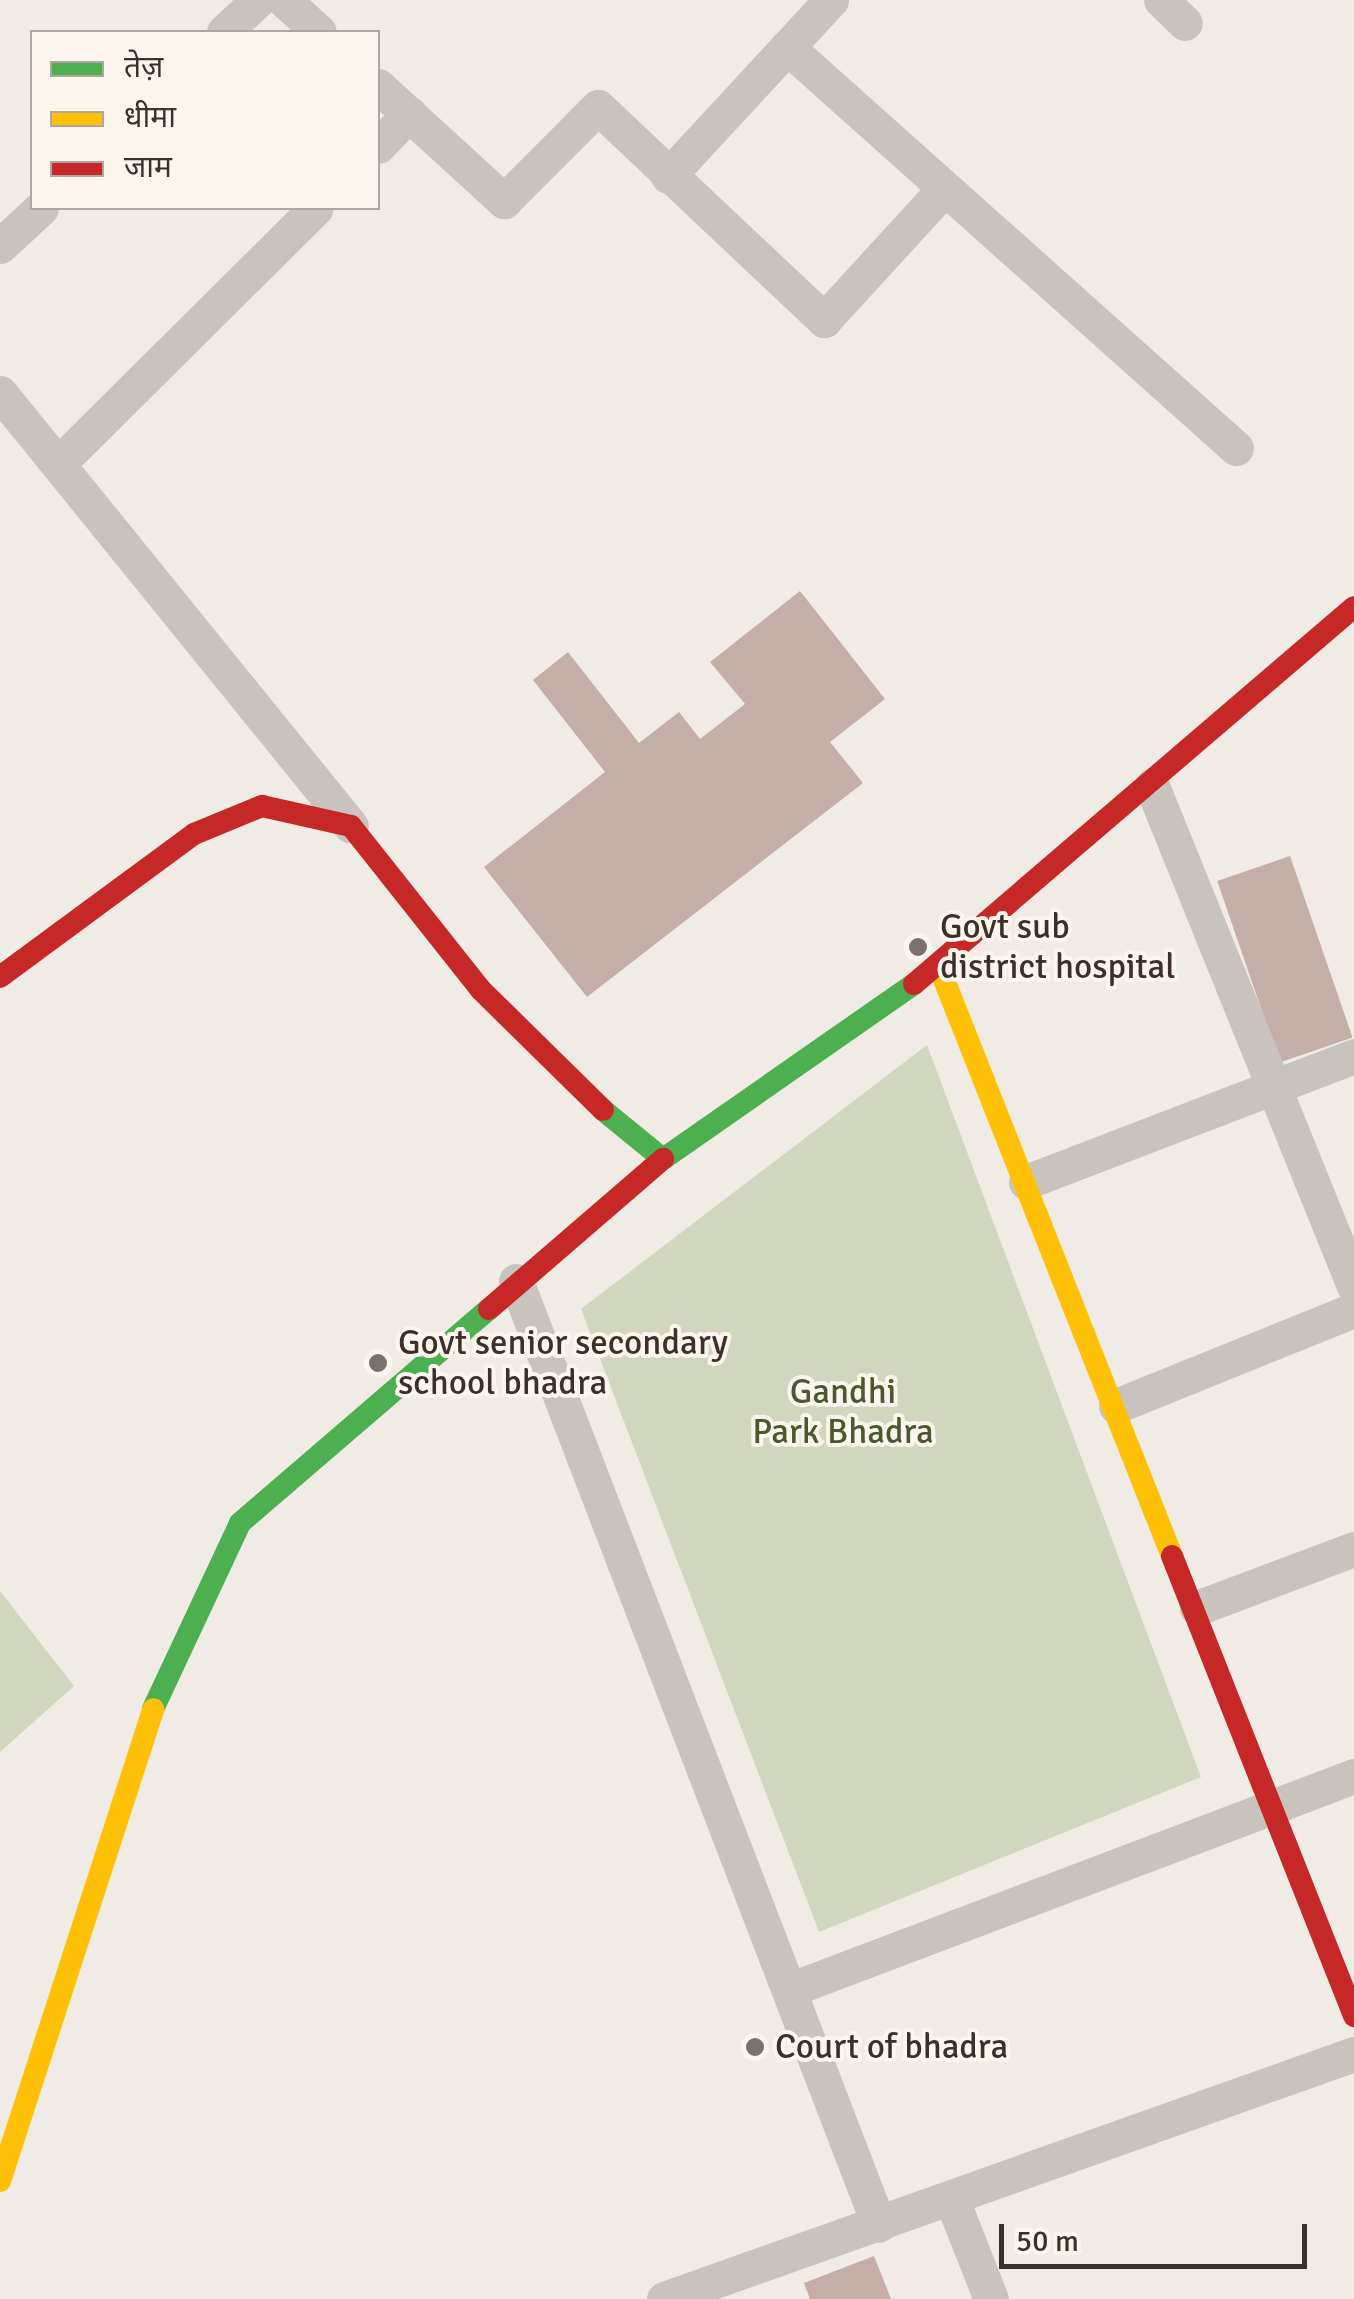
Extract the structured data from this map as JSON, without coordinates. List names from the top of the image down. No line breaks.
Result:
{"parks":["Gandhi Park Bhadra"],"places":["Govt sub district hospital","Govt senior secondary school bhadra","Court of bhadra"],"legend":["तेज़","धीमा","जाम"],"scale_bar":"50 m"}
